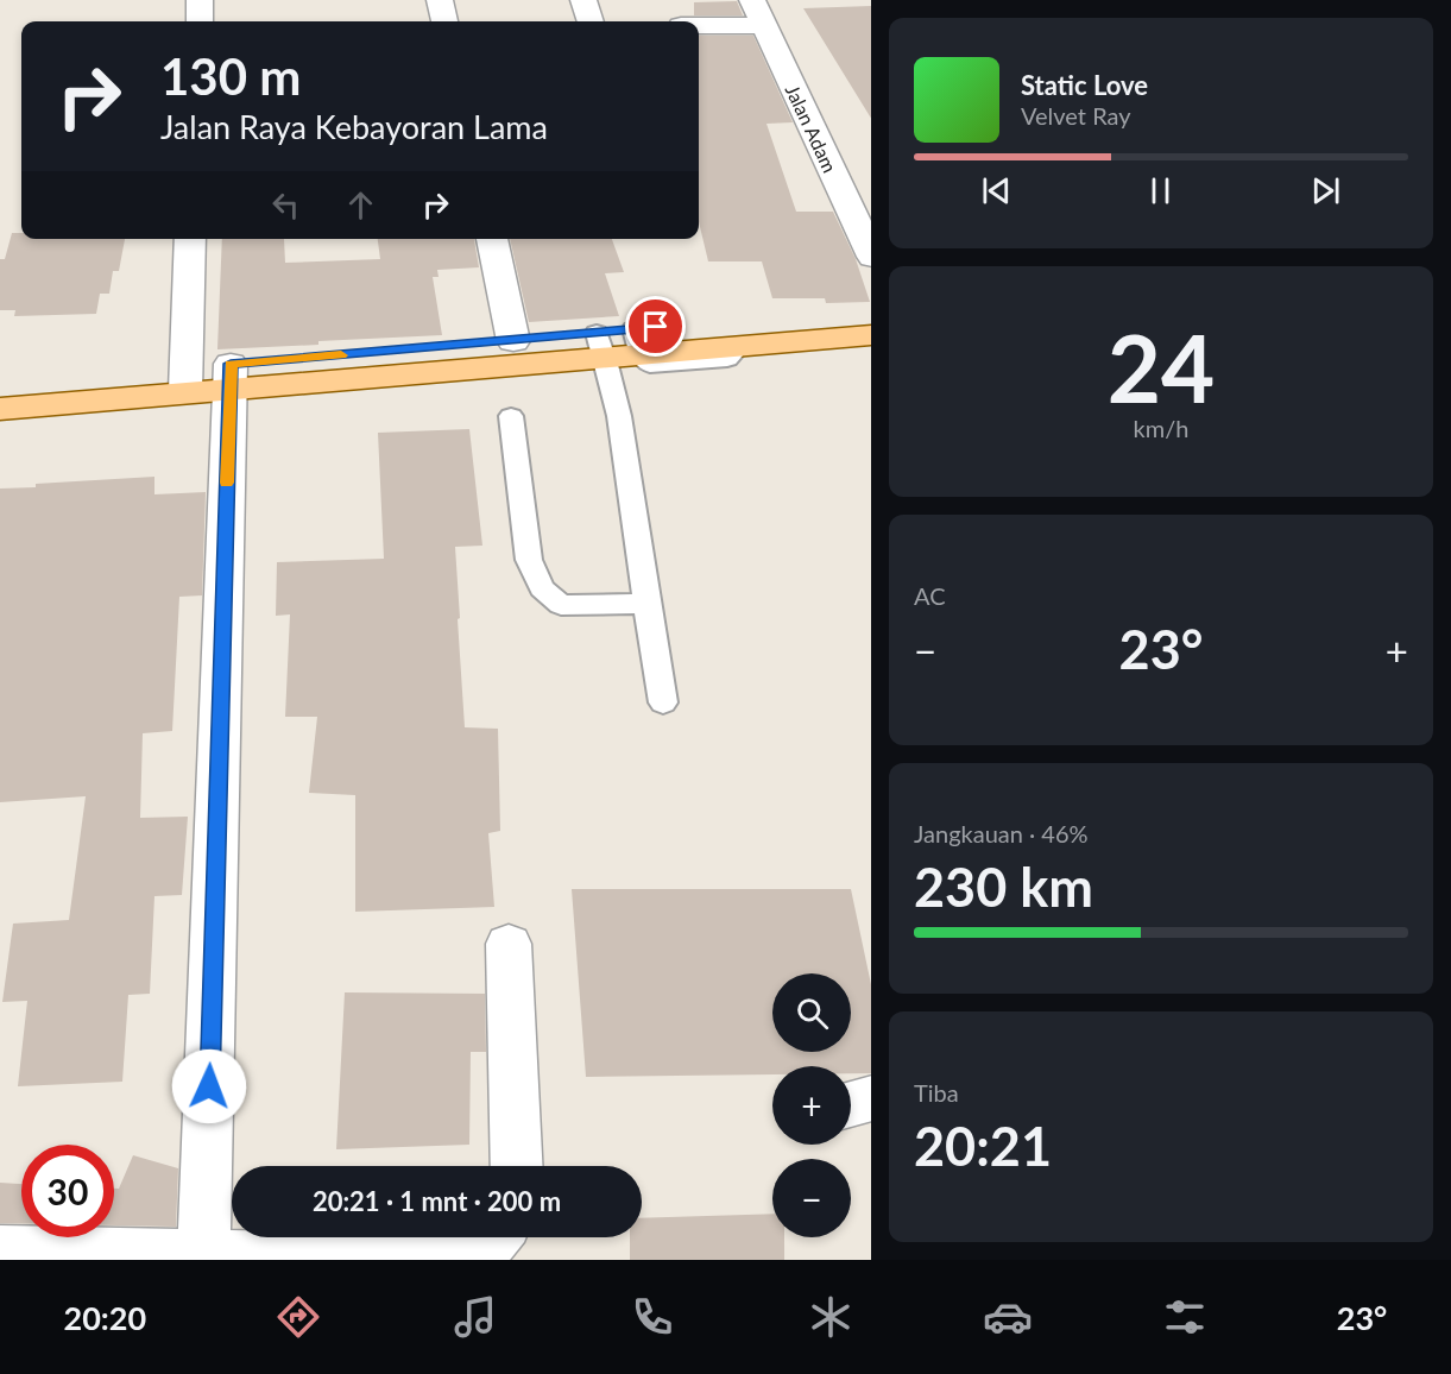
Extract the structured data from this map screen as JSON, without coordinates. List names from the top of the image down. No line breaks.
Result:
{"streets":{"street":["Jalan Adam"]},"page":{"turn":["130 m","Jalan Raya Kebayoran Lama"],"song":["Static Love","Velvet Ray"],"tile":[["24","km/h"],"AC",["Jangkauan · 46%","230 km"],["Tiba","20:21"]],"heat":["−","23°","+"],"map_buttons":["+","−"],"limit":"30","trip":"20:21 · 1 mnt · 200 m","tabs":["20:20","23°"]}}
